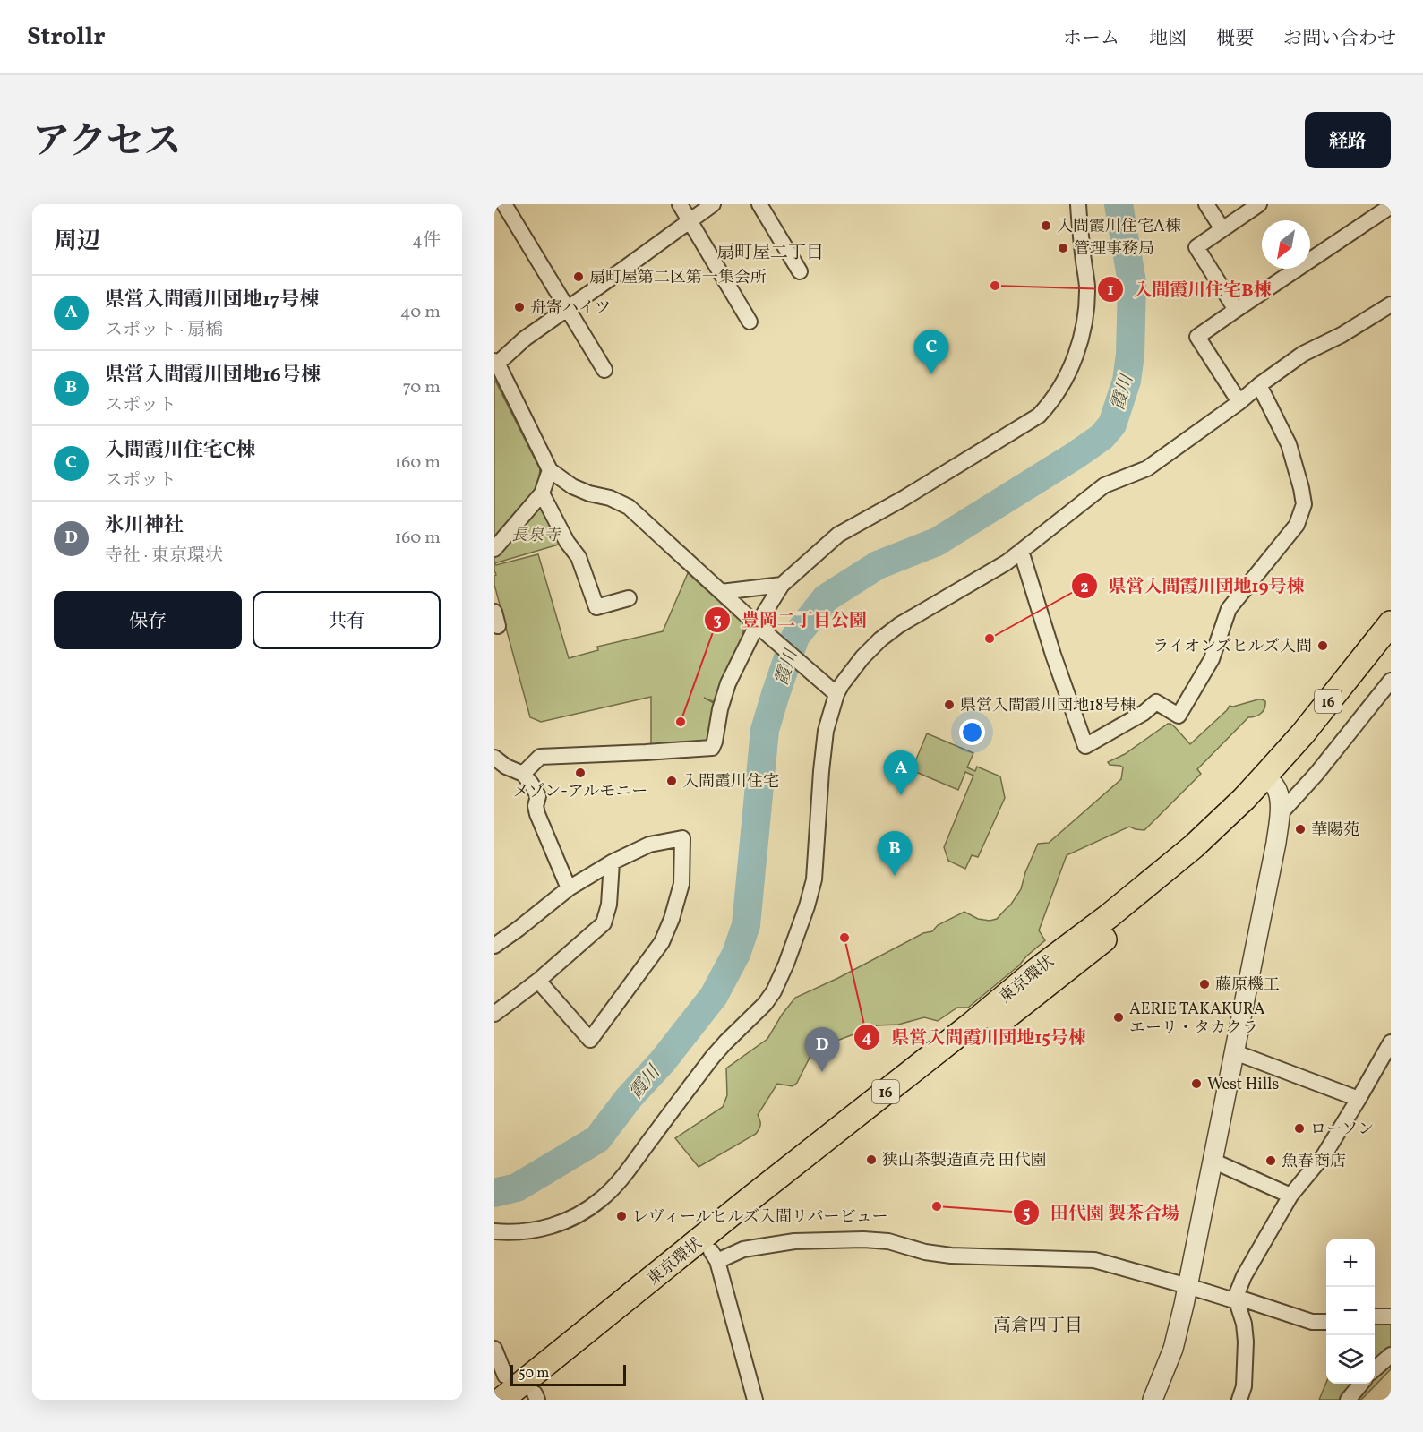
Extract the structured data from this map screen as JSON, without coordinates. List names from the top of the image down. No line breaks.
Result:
{"streets":{"highway":["16","東京環状"]},"districts":["扇町屋二丁目","高倉四丁目"],"water":["霞川"],"parks":["長泉寺"],"places":["入間霞川住宅A棟","管理事務局","扇町屋第二区第一集会所","入間霞川住宅B棟","舟寄ハイツ","県営入間霞川団地19号棟","ライオンズヒルズ入間","県営入間霞川団地18号棟","豊岡二丁目公園","メゾン-アルモニー","入間霞川住宅","華陽苑","県営入間霞川団地15号棟","藤原機工","AERIE TAKAKURA エーリ・タカクラ","West Hills","ローソン","狭山茶製造直売 田代園","魚春商店","田代園 製茶合場","レヴィールヒルズ入間リバービュー"],"scale_bar":"50 m","north":"bottom left","page":{"header":"Strollr","nav":["ホーム","地図","概要","お問い合わせ"],"title":"アクセス","buttons":["経路",["保存","共有"]],"heading":["周辺","4件"],"list":[{"mark":"A","name":"県営入間霞川団地17号棟","note":"スポット · 扇橋","value":"40 m"},{"mark":"B","name":"県営入間霞川団地16号棟","note":"スポット","value":"70 m"},{"mark":"C","name":"入間霞川住宅C棟","note":"スポット","value":"160 m"},{"mark":"D","name":"氷川神社","note":"寺社 · 東京環状","value":"160 m"}],"pins":["C","A","B","D"],"map_buttons":["+","−"],"scale":"50 m"}}
